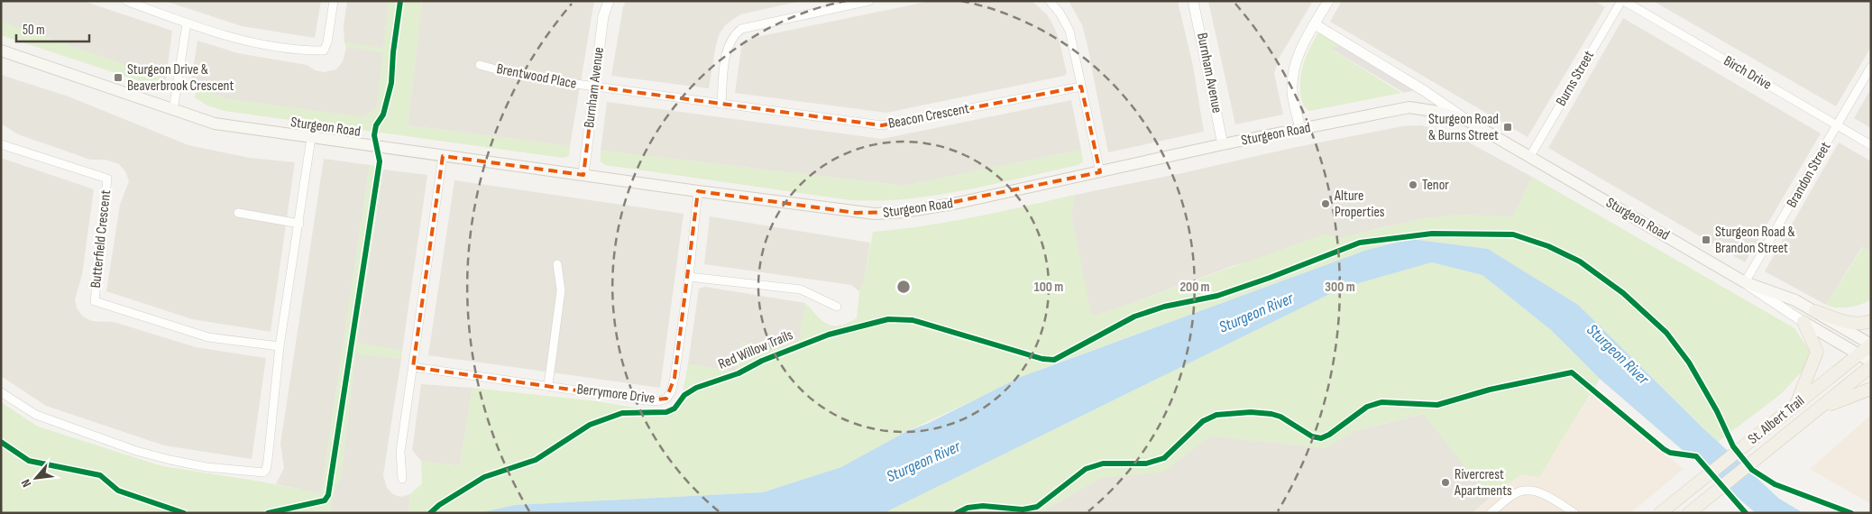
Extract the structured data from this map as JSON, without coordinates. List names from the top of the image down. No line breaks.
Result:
{"streets":{"main road":["Sturgeon Road","St. Albert Trail"],"street":["Burnham Avenue","Birch Drive","Brentwood Place","Burns Street","Beacon Crescent","Brandon Street","Butterfield Crescent","Berrymore Drive"],"cycle path":["Red Willow Trails"]},"crossings":[["Burnham Avenue","Brentwood Place"],["Burnham Avenue","Beacon Crescent"],["Burnham Avenue","Sturgeon Road"],["Birch Drive","Burns Street"],["Birch Drive","Brandon Street"],["Brentwood Place","Beacon Crescent"],["Burns Street","Sturgeon Road"],["Sturgeon Road","Brandon Street"],["Sturgeon Road","Berrymore Drive"],["Sturgeon Road","St. Albert Trail"]],"water":["Sturgeon River"],"places":{"transit":["Sturgeon Drive & Beaverbrook Crescent","Sturgeon Road & Burns Street","Sturgeon Road & Brandon Street"],"other":["Tenor","Alture Properties","Rivercrest Apartments"]},"scale_bar":"50 m","north":"bottom left","rings":["100 m","200 m","300 m"]}
